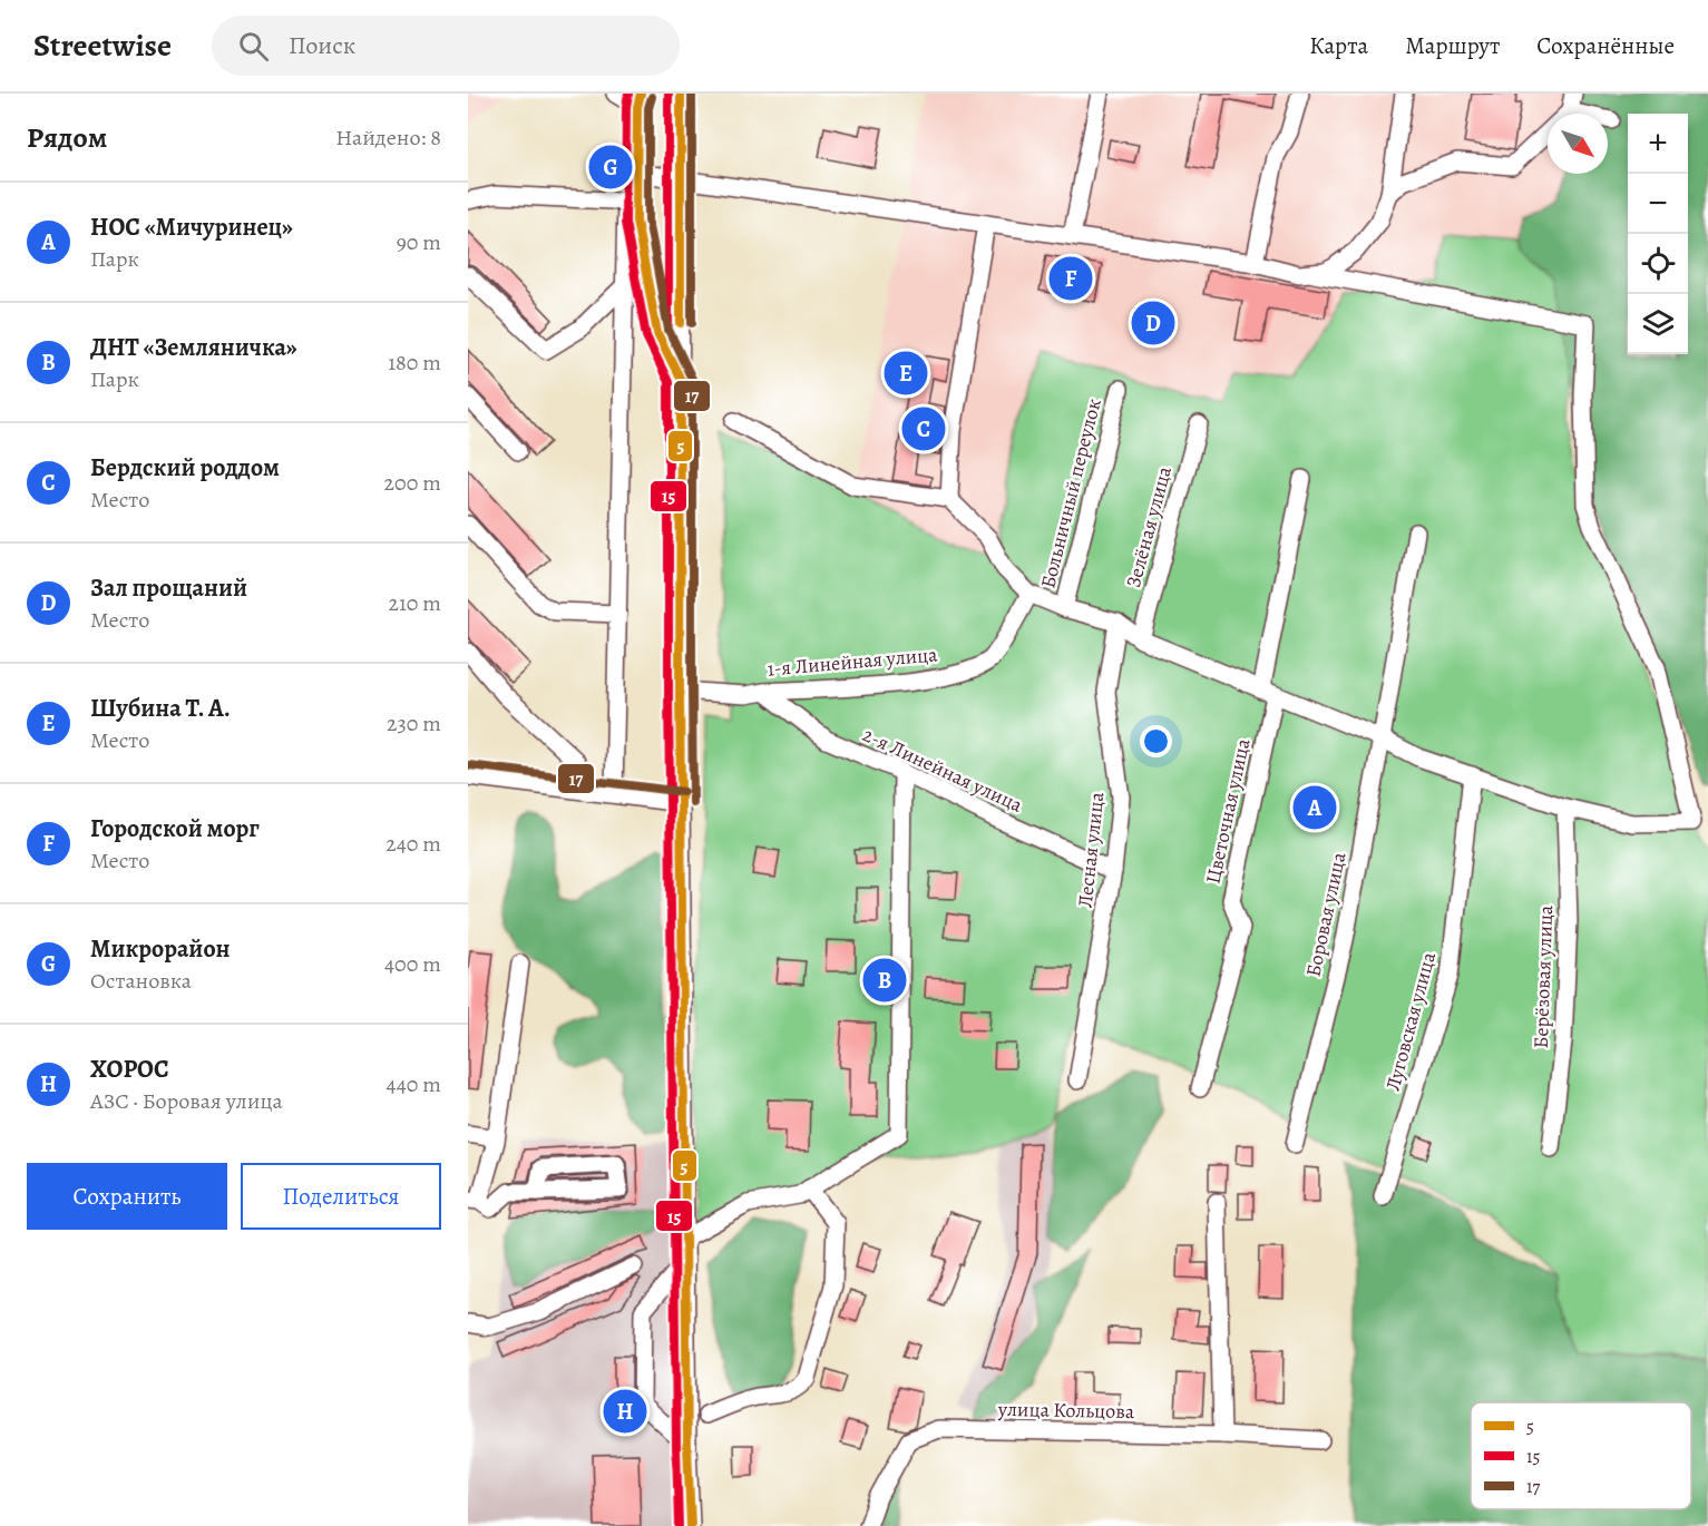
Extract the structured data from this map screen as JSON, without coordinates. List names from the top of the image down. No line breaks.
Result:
{"streets":{"street":["Больничный переулок","Зелёная улица","1-я Линейная улица","2-я Линейная улица","Цветочная улица","Лесная улица","Боровая улица","Берёзовая улица","Луговская улица","улица Кольцова"]},"crossings":[["1-я Линейная улица","2-я Линейная улица"],["2-я Линейная улица","Лесная улица"]],"lines":["transit line 5","transit line 15","transit line 17"],"legend":["5","15","17"],"north":"bottom right","page":{"header":"Streetwise","search":"Поиск","nav":["Карта","Маршрут","Сохранённые"],"heading":["Рядом","Найдено: 8"],"map_buttons":["+","−"],"pins":["G","F","D","E","C","A","B","H"],"list":[{"mark":"A","name":"НОС «Мичуринец»","note":"Парк","value":"90 m"},{"mark":"B","name":"ДНТ «Земляничка»","note":"Парк","value":"180 m"},{"mark":"C","name":"Бердский роддом","note":"Место","value":"200 m"},{"mark":"D","name":"Зал прощаний","note":"Место","value":"210 m"},{"mark":"E","name":"Шубина Т. А.","note":"Место","value":"230 m"},{"mark":"F","name":"Городской морг","note":"Место","value":"240 m"},{"mark":"G","name":"Микрорайон","note":"Остановка","value":"400 m"},{"mark":"H","name":"ХОРОС","note":"АЗС · Боровая улица","value":"440 m"}],"buttons":["Сохранить","Поделиться"]}}
